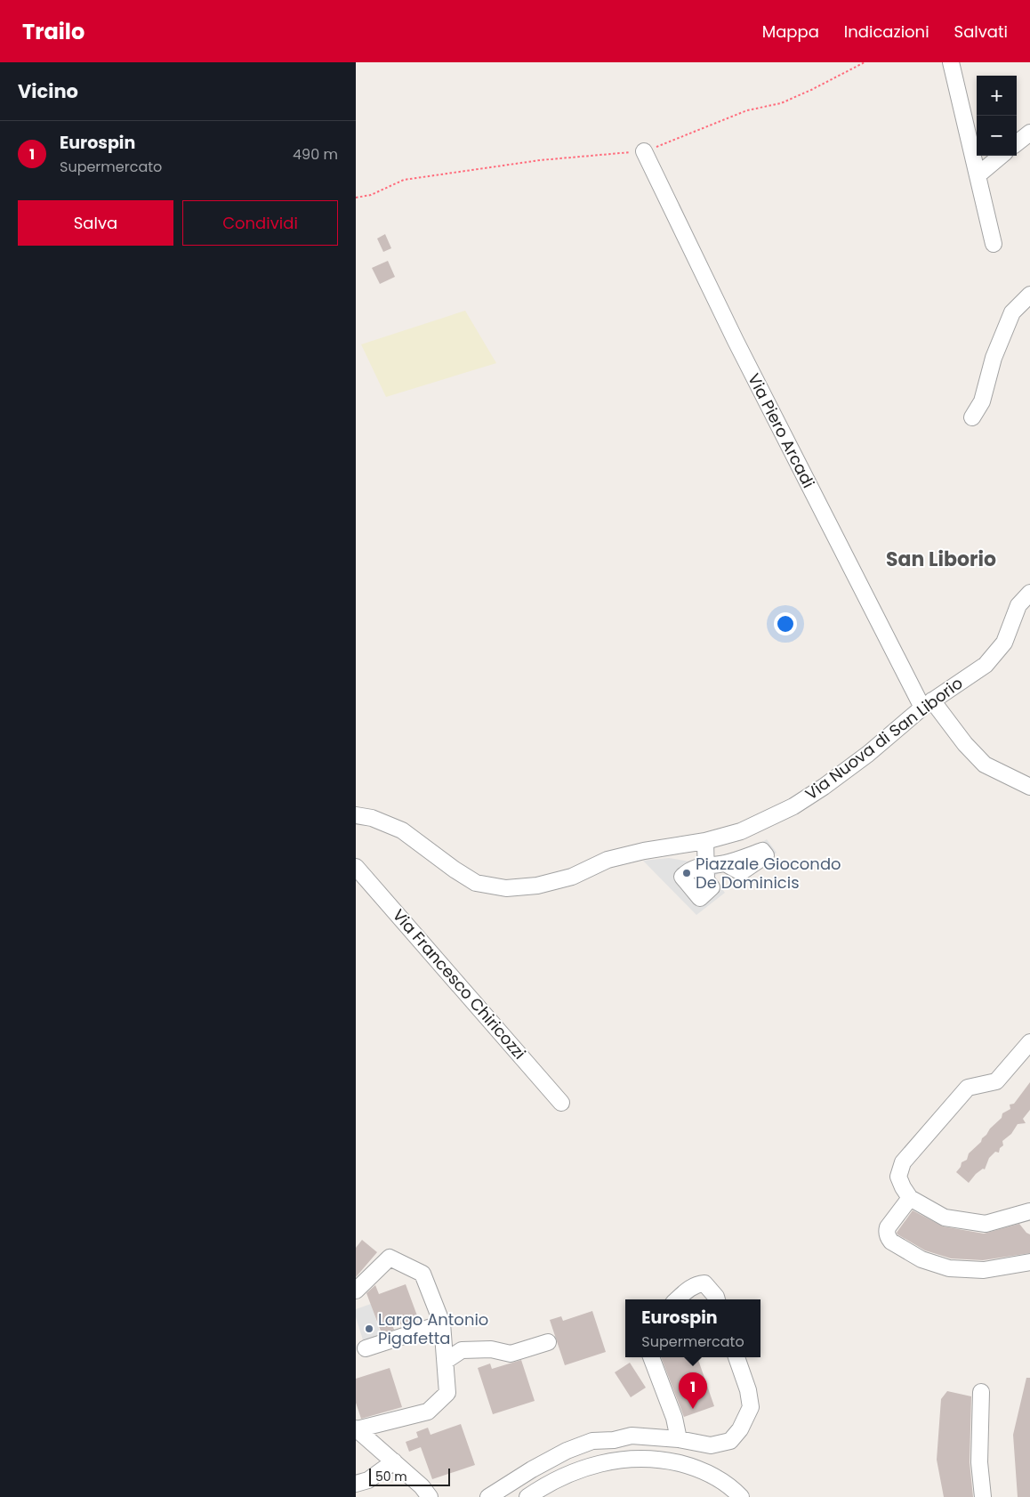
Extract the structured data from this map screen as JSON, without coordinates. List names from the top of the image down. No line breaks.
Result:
{"streets":{"street":["Via Piero Arcadi","Via Nuova di San Liborio","Via Francesco Chiricozzi"]},"crossings":[["Via Piero Arcadi","Via Nuova di San Liborio"]],"districts":["San Liborio"],"places":["Piazzale Giocondo De Dominicis","Largo Antonio Pigafetta"],"scale_bar":"50 m","page":{"header":"Trailo","nav":["Mappa","Indicazioni","Salvati"],"heading":"Vicino","map_buttons":["+","−"],"list":[{"mark":"1","name":"Eurospin","note":"Supermercato","value":"490 m"}],"buttons":["Salva","Condividi"],"popup":["Eurospin","Supermercato"],"pins":"1","scale":"50 m"}}
